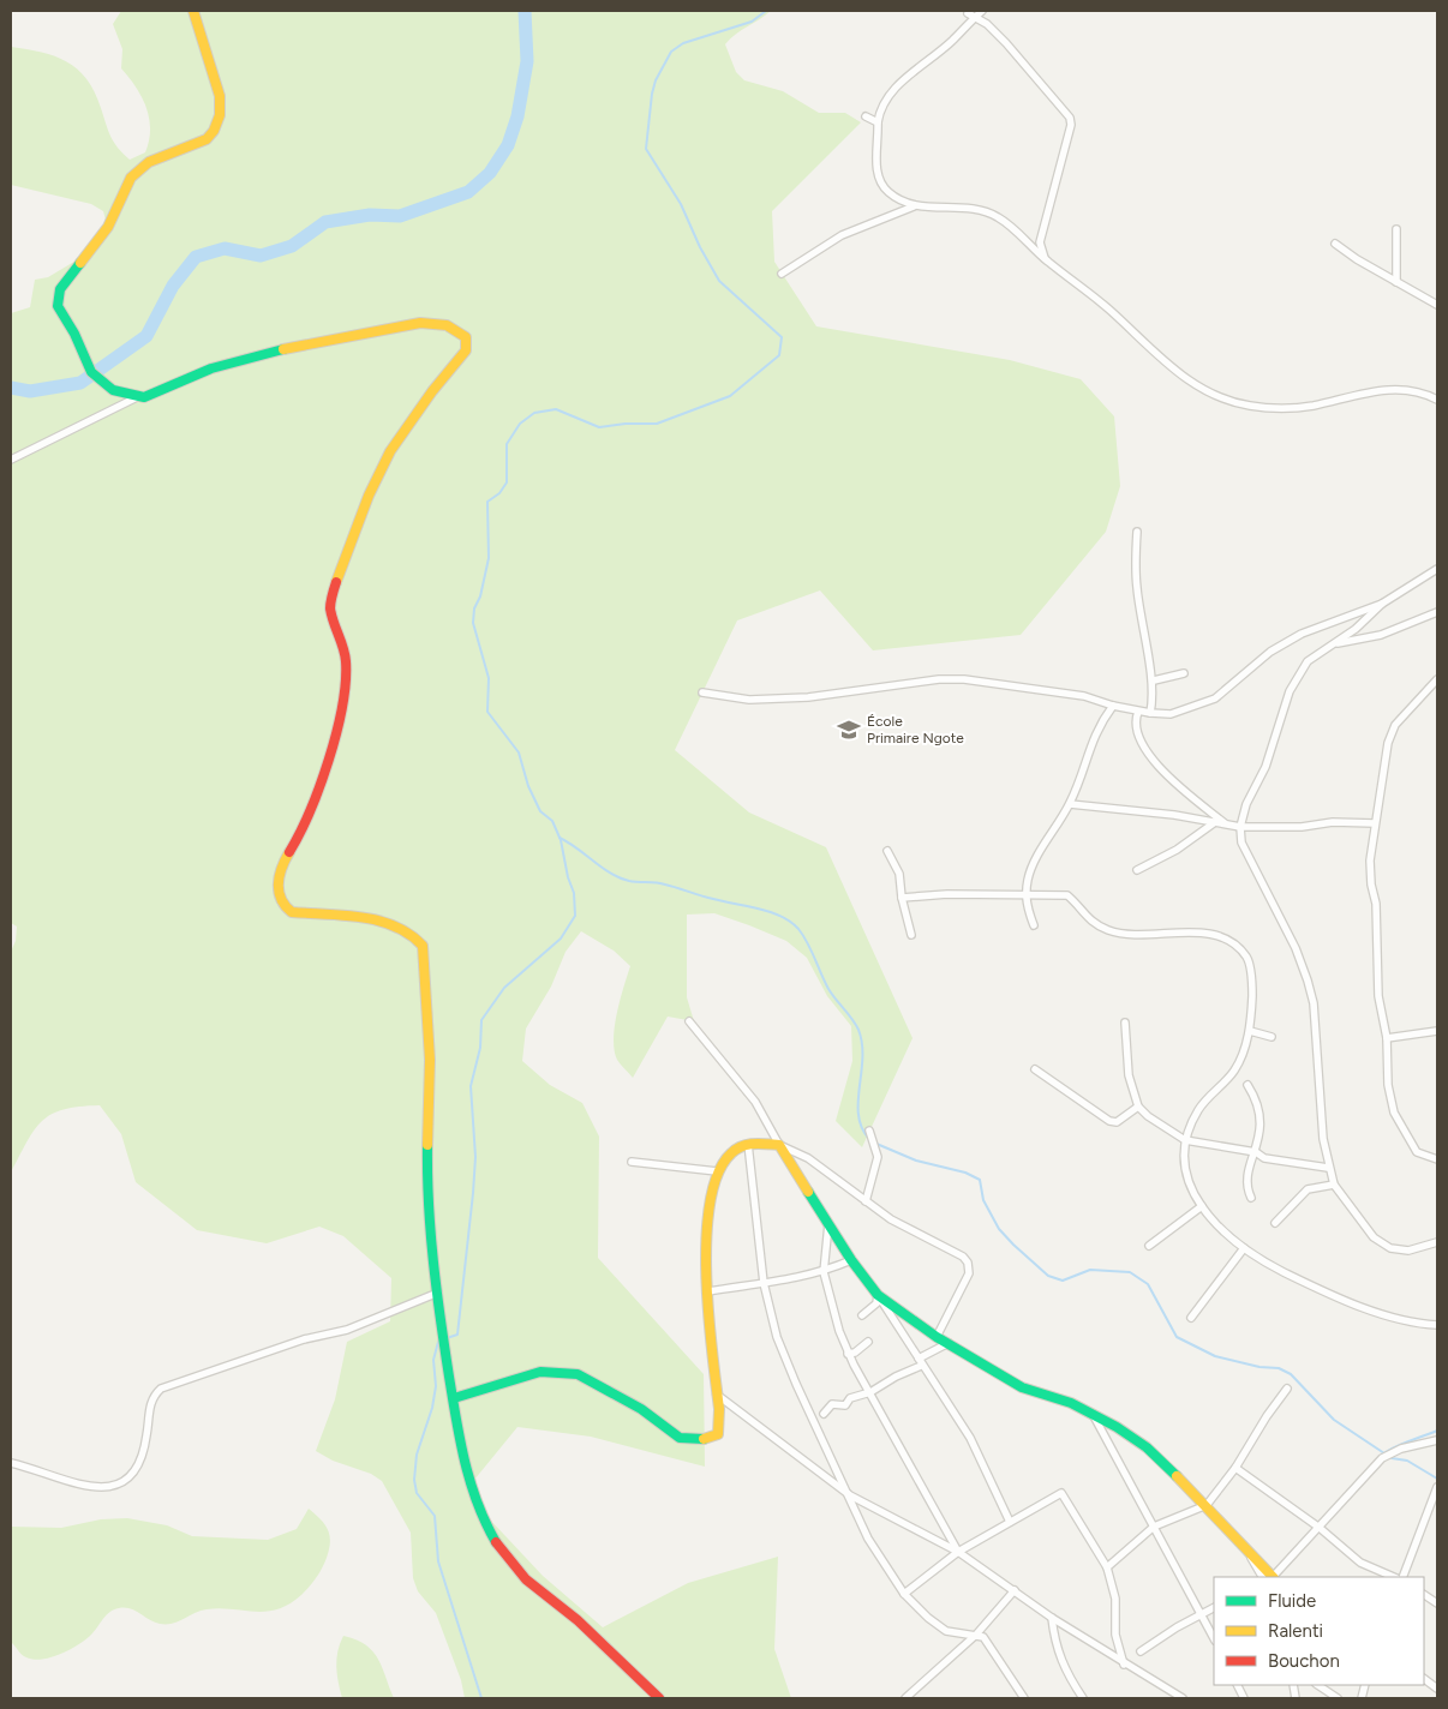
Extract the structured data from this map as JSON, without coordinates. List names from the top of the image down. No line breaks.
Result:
{"places":{"school or university":["École Primaire Ngote"]},"legend":["Fluide","Ralenti","Bouchon"]}
